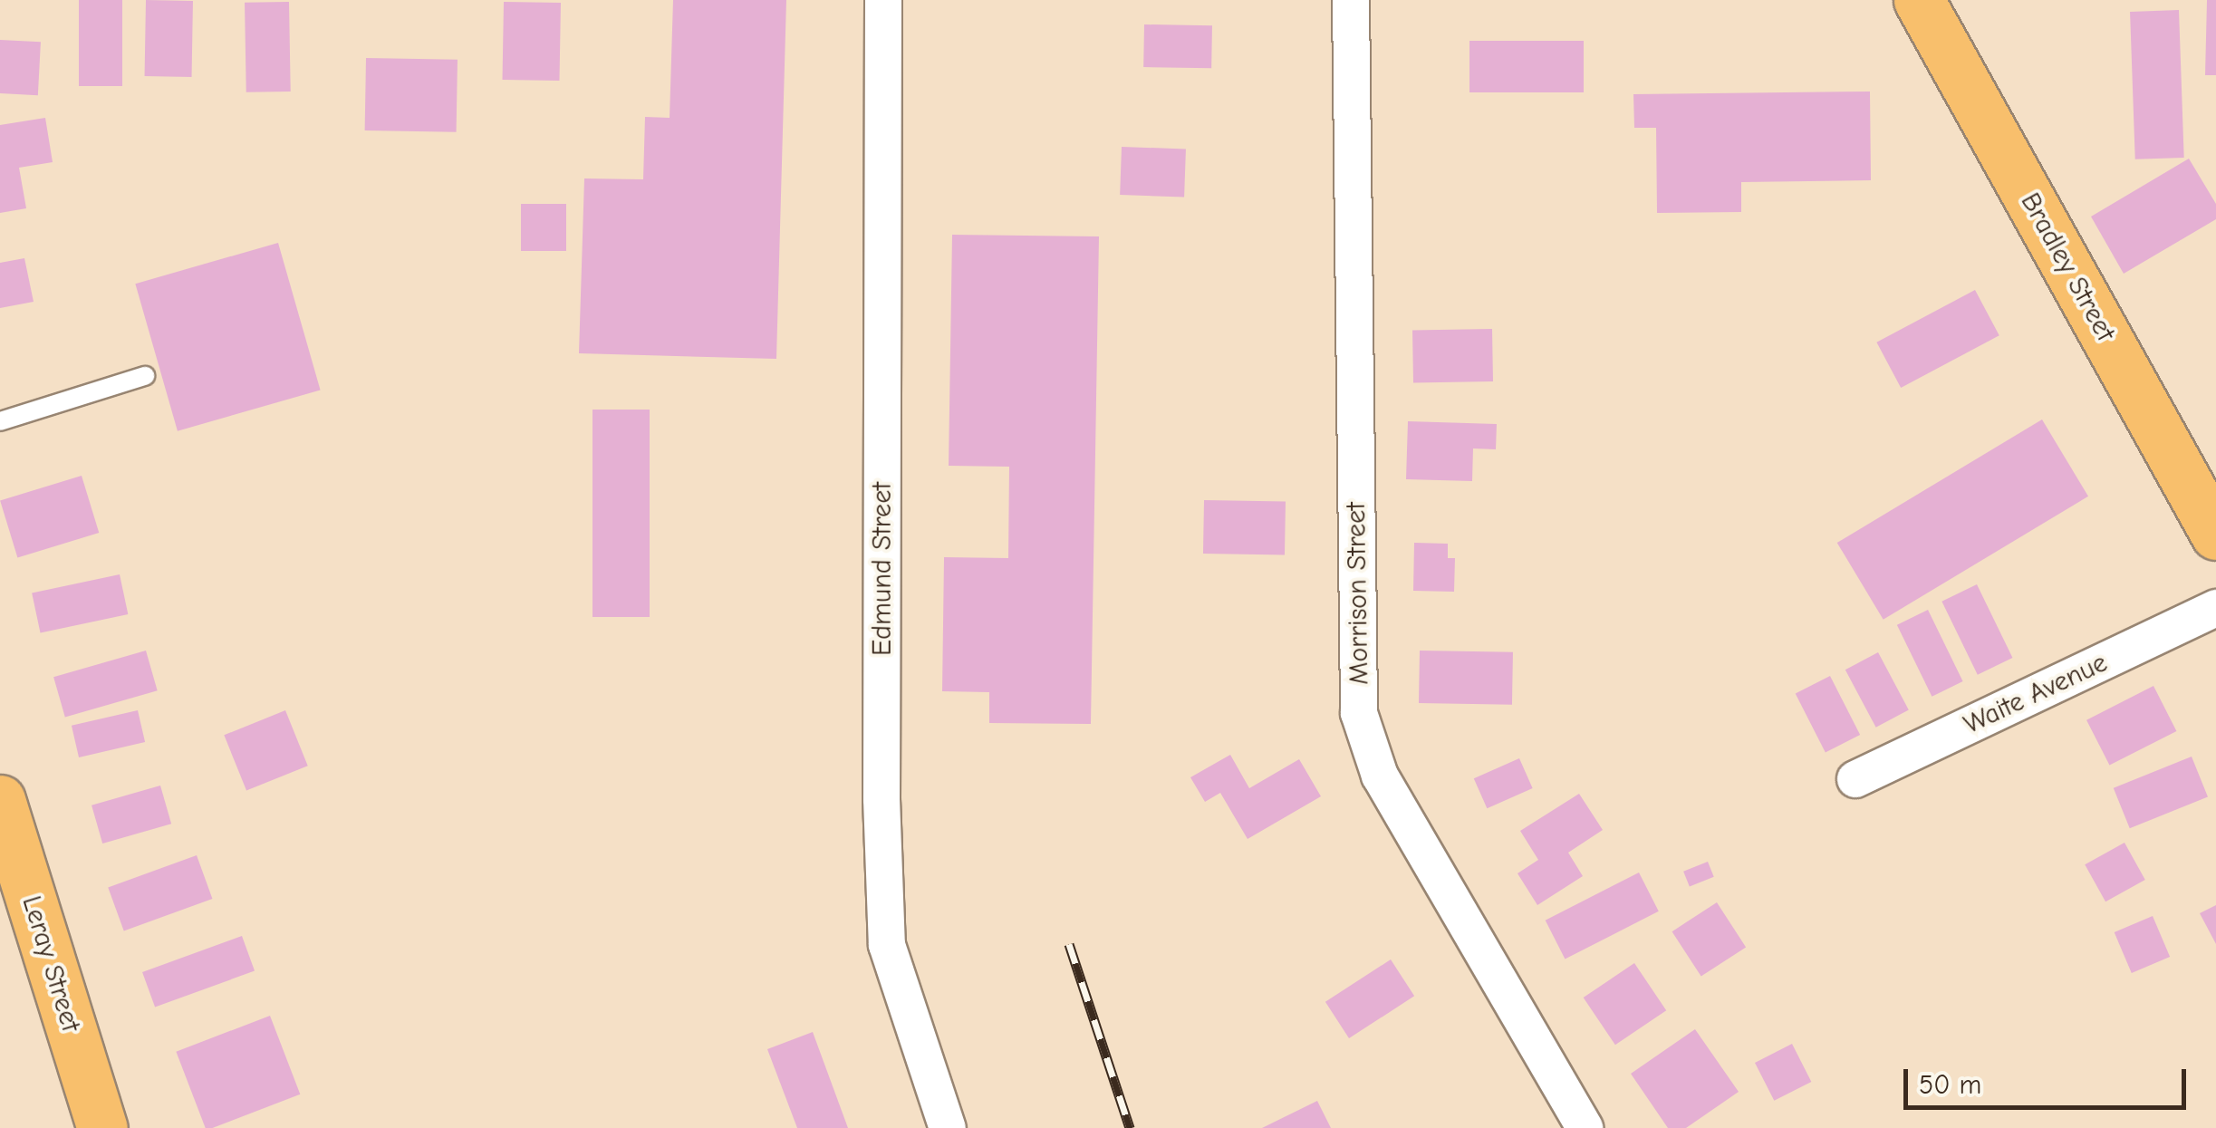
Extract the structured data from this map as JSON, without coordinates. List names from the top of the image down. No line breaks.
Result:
{"streets":{"main road":["Bradley Street","Leray Street"],"street":["Edmund Street","Morrison Street","Waite Avenue"]},"scale_bar":"50 m"}
